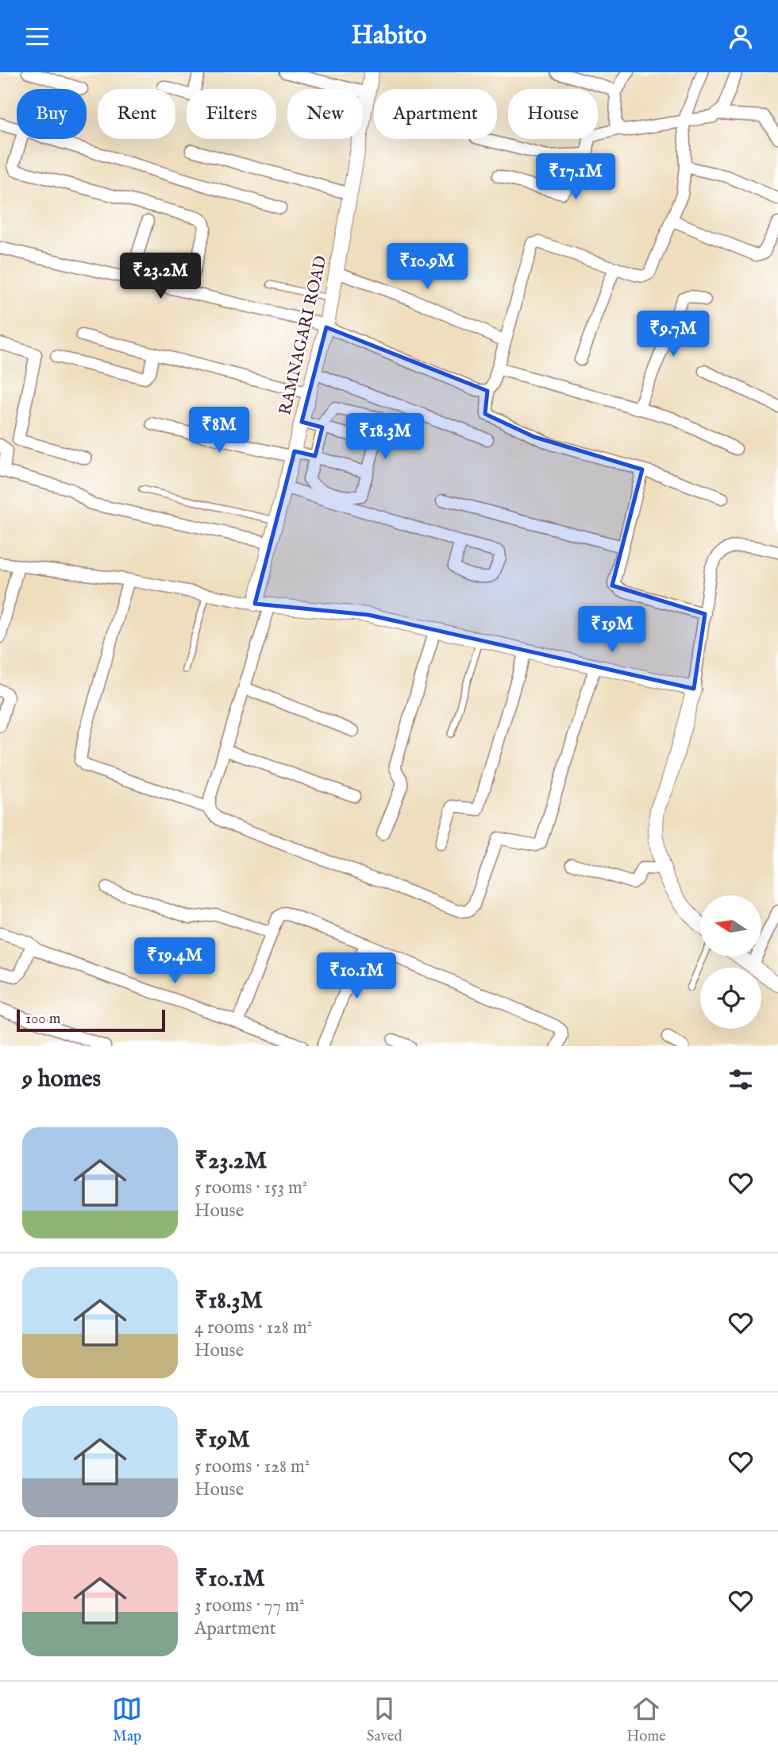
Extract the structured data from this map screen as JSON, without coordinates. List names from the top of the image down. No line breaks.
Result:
{"streets":{"street":["RAMNAGARI ROAD"]},"scale_bar":"100 m","north":"left","page":{"header":"Habito","chip":["Buy","Rent","Filters","New","Apartment","House"],"price":["₹17.1M","₹10.9M","₹23.2M","₹9.7M","₹8M","₹18.3M","₹19M","₹19.4M","₹10.1M"],"scale":"100 m","heading":"9 homes","list":[{"name":"₹23.2M","note":"5 rooms · 153 m² · House"},{"name":"₹18.3M","note":"4 rooms · 128 m² · House"},{"name":"₹19M","note":"5 rooms · 128 m² · House"},{"name":"₹10.1M","note":"3 rooms · 77 m² · Apartment"}],"tabs":["Map","Saved","Home"]}}
